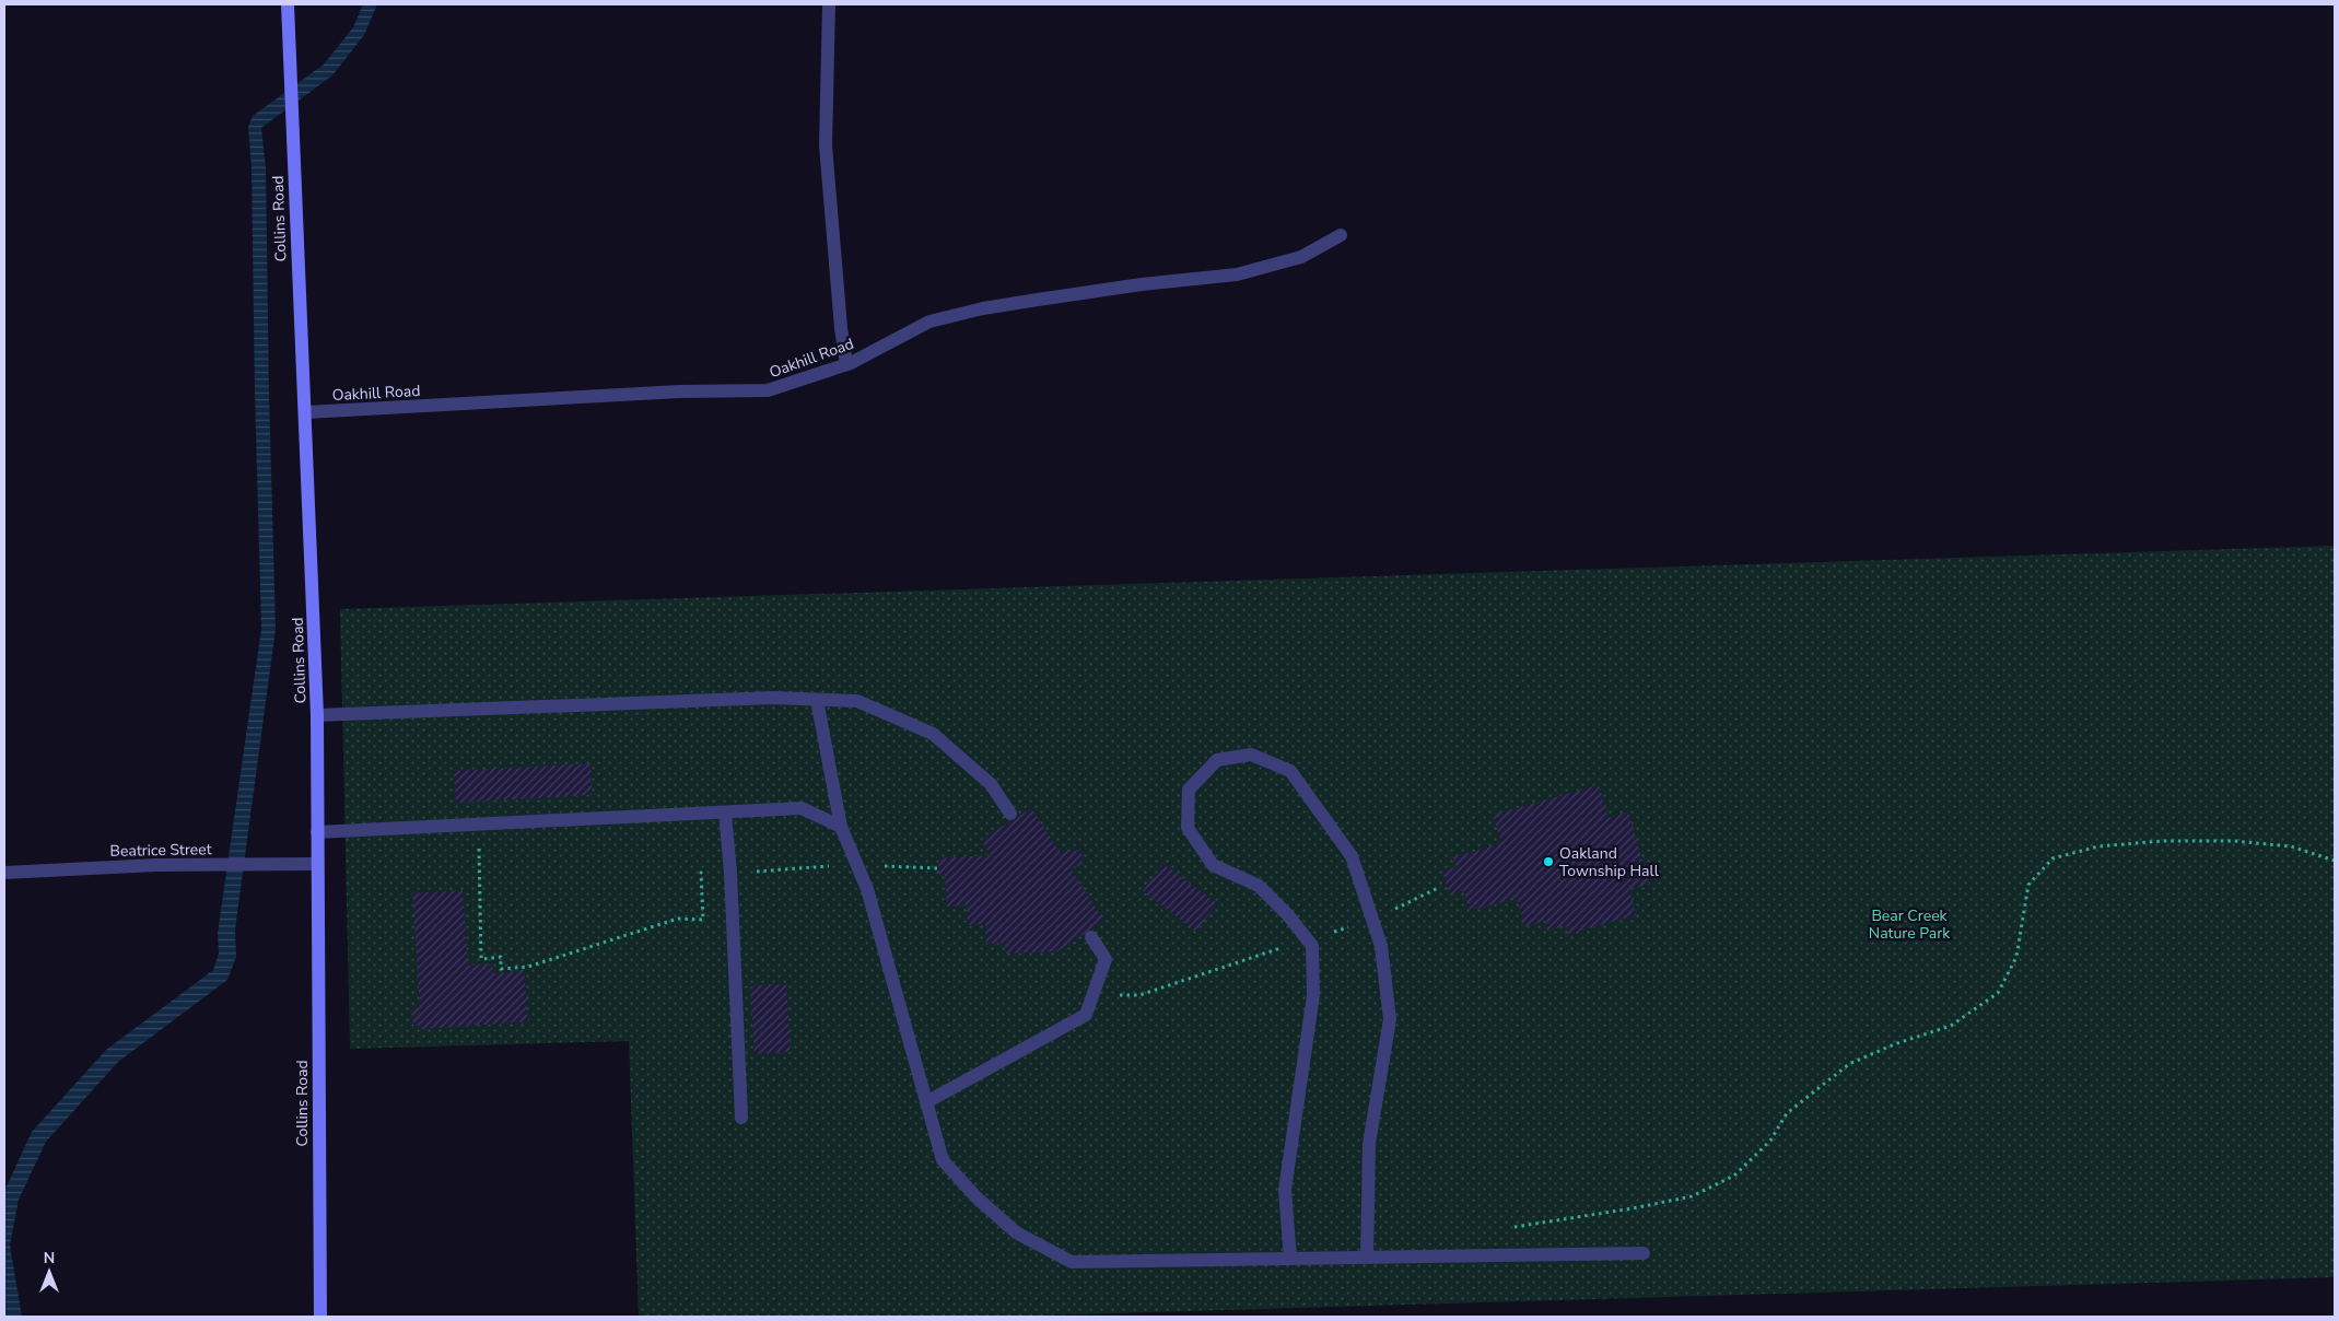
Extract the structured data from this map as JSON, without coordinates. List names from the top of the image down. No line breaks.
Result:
{"streets":{"street":["Collins Road","Oakhill Road","Beatrice Street"]},"crossings":[["Collins Road","Oakhill Road"],["Collins Road","Beatrice Street"]],"parks":["Bear Creek Nature Park"],"places":["Oakland Township Hall"],"north":"top"}
